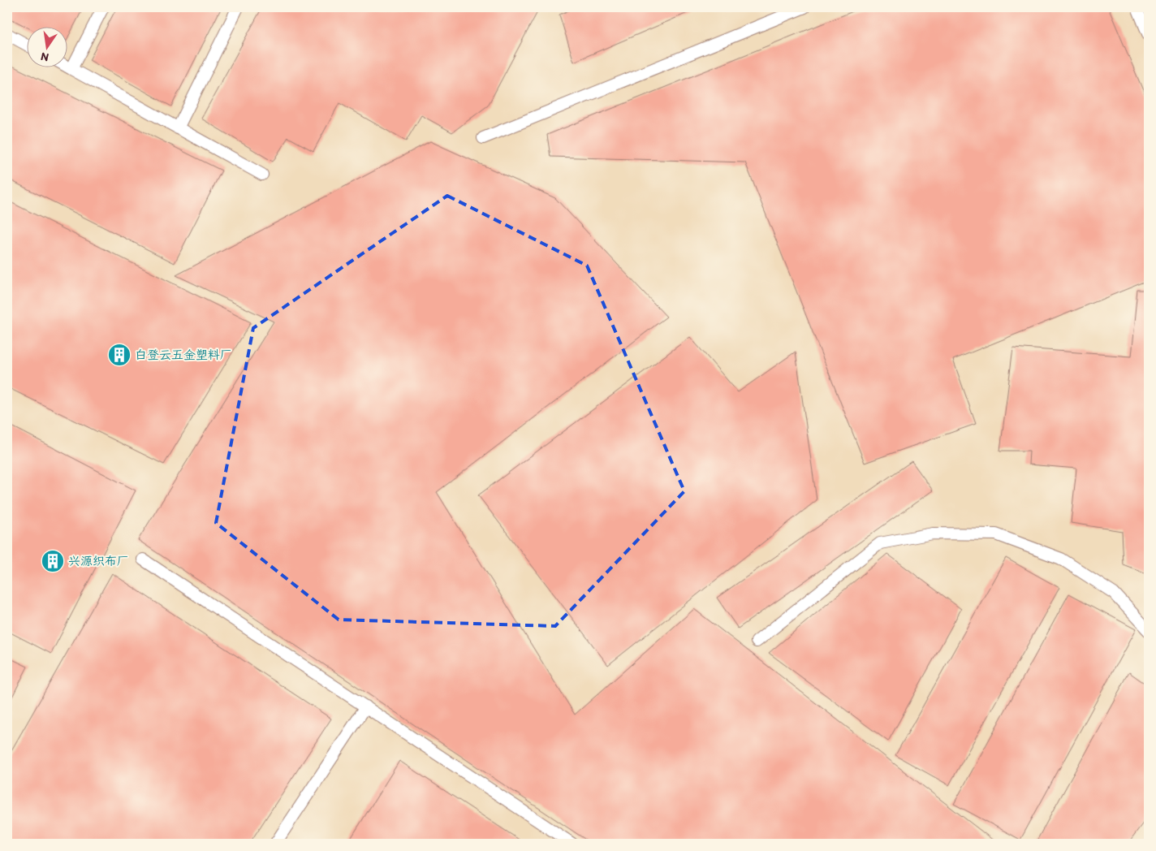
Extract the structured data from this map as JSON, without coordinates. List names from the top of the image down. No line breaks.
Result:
{"places":{"building":["白登云五金塑料厂","兴源织布厂"]},"north":"bottom"}
